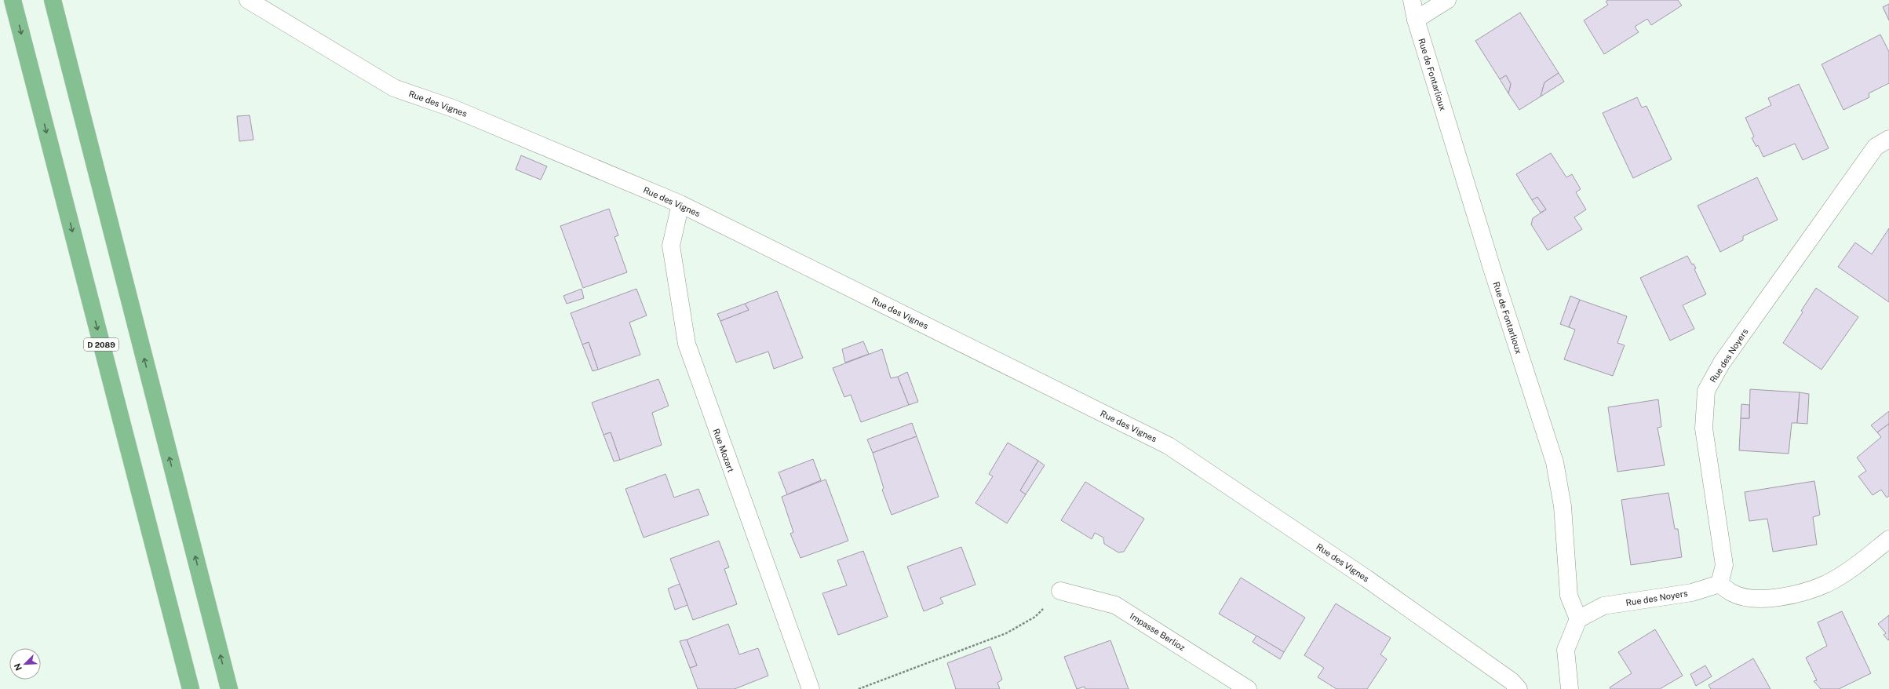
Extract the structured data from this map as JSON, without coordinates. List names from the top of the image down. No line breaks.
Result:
{"streets":{"highway":["D 2089"],"street":["Rue de Fontarlioux","Rue des Vignes","Rue des Noyers","Rue Mozart","Impasse Berlioz"]},"crossings":[["Rue de Fontarlioux","Rue des Noyers"],["Rue des Vignes","Rue Mozart"]],"north":"bottom left"}
